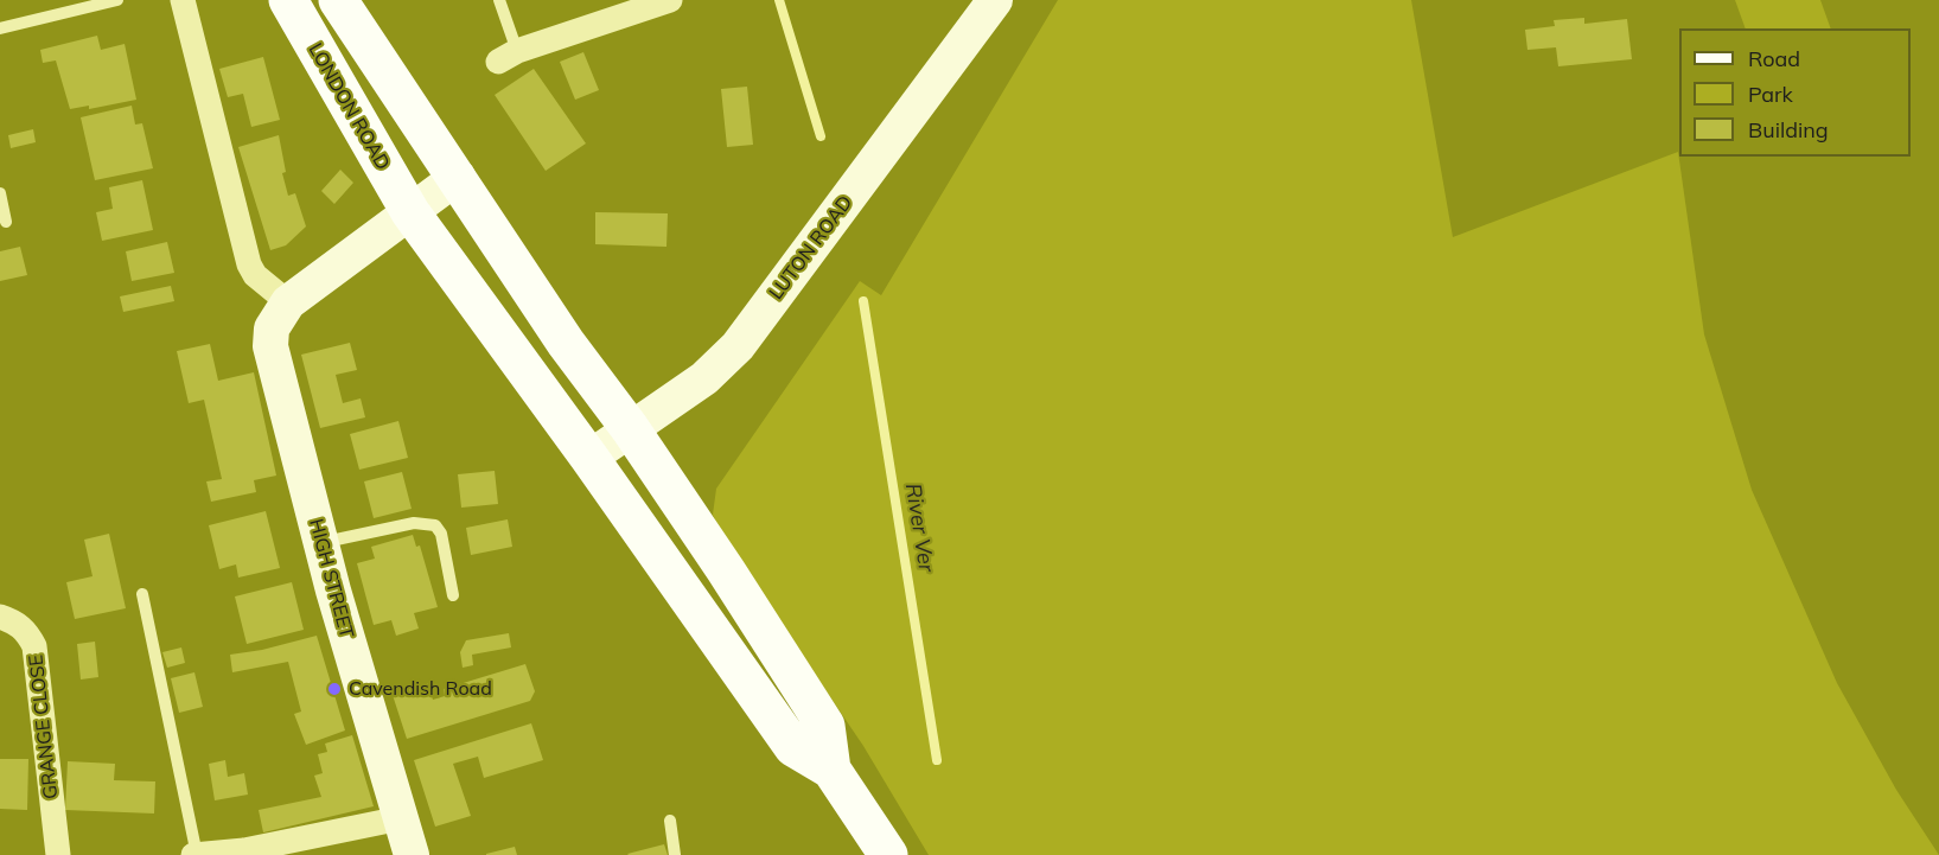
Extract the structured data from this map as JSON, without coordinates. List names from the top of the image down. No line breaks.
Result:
{"streets":{"main road":["LONDON ROAD"],"street":["LUTON ROAD","HIGH STREET","GRANGE CLOSE"]},"crossings":[["LONDON ROAD","LUTON ROAD"],["LONDON ROAD","HIGH STREET"]],"water":["River Ver"],"places":["Cavendish Road"],"legend":["Road","Park","Building"]}
